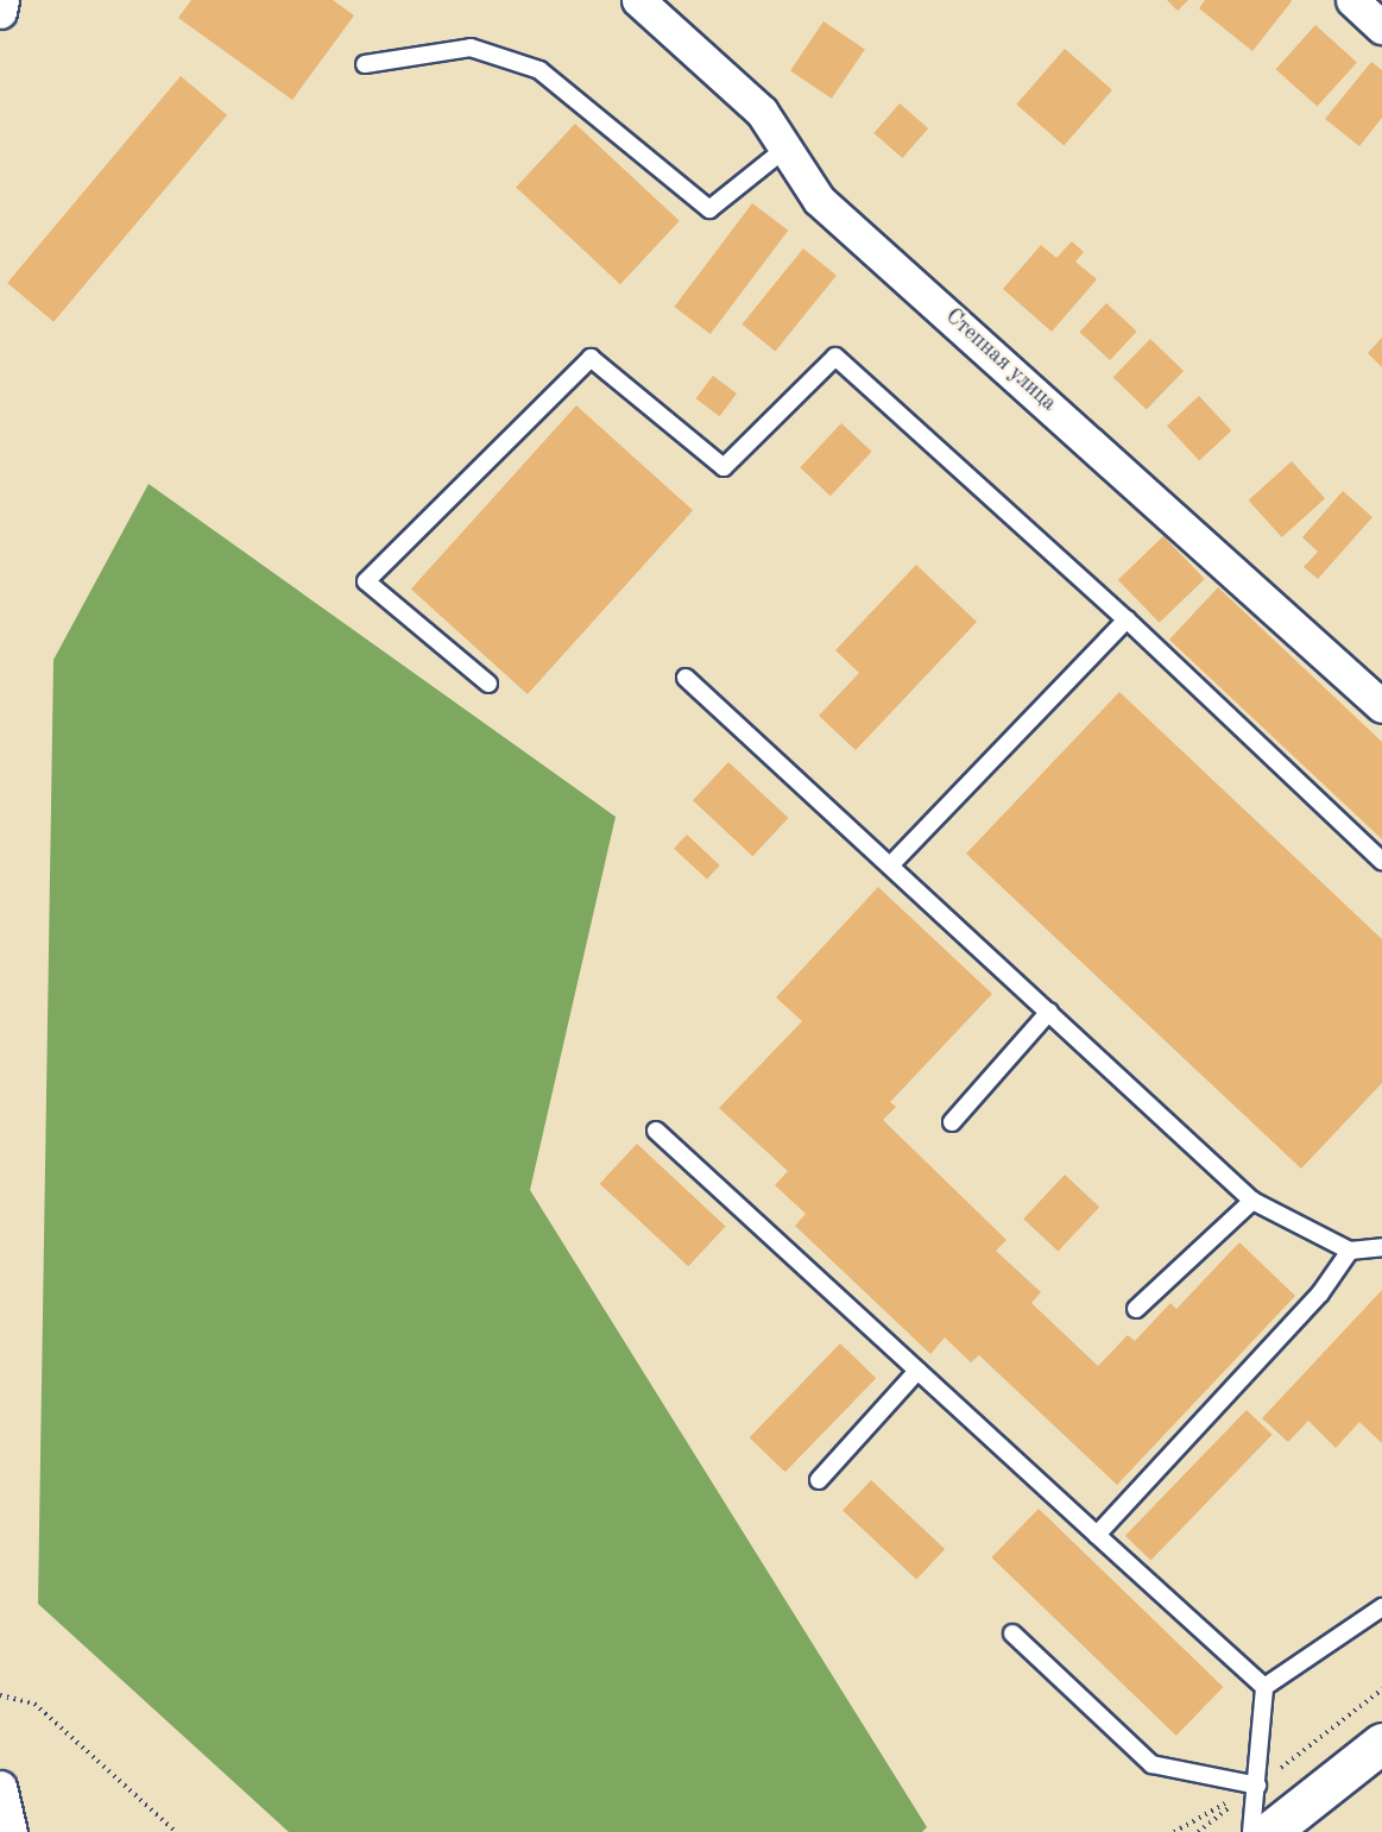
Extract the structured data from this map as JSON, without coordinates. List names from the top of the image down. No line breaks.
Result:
{"streets":{"street":["Степная улица"]}}
